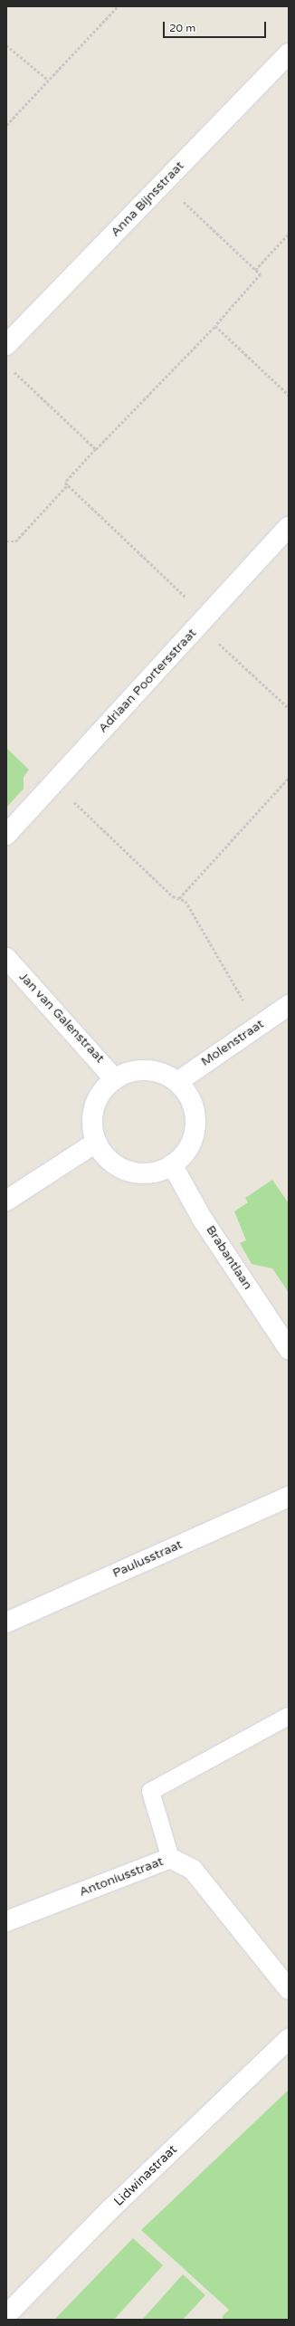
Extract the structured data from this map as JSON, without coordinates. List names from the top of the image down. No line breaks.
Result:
{"streets":{"street":["Anna Bijnsstraat","Adriaan Poortersstraat","Jan van Galenstraat","Molenstraat","Brabantlaan","Paulusstraat","Antoniusstraat","Lidwinastraat"]},"crossings":[["Jan van Galenstraat","Molenstraat"],["Jan van Galenstraat","Brabantlaan"],["Molenstraat","Brabantlaan"]],"scale_bar":"20 m"}
